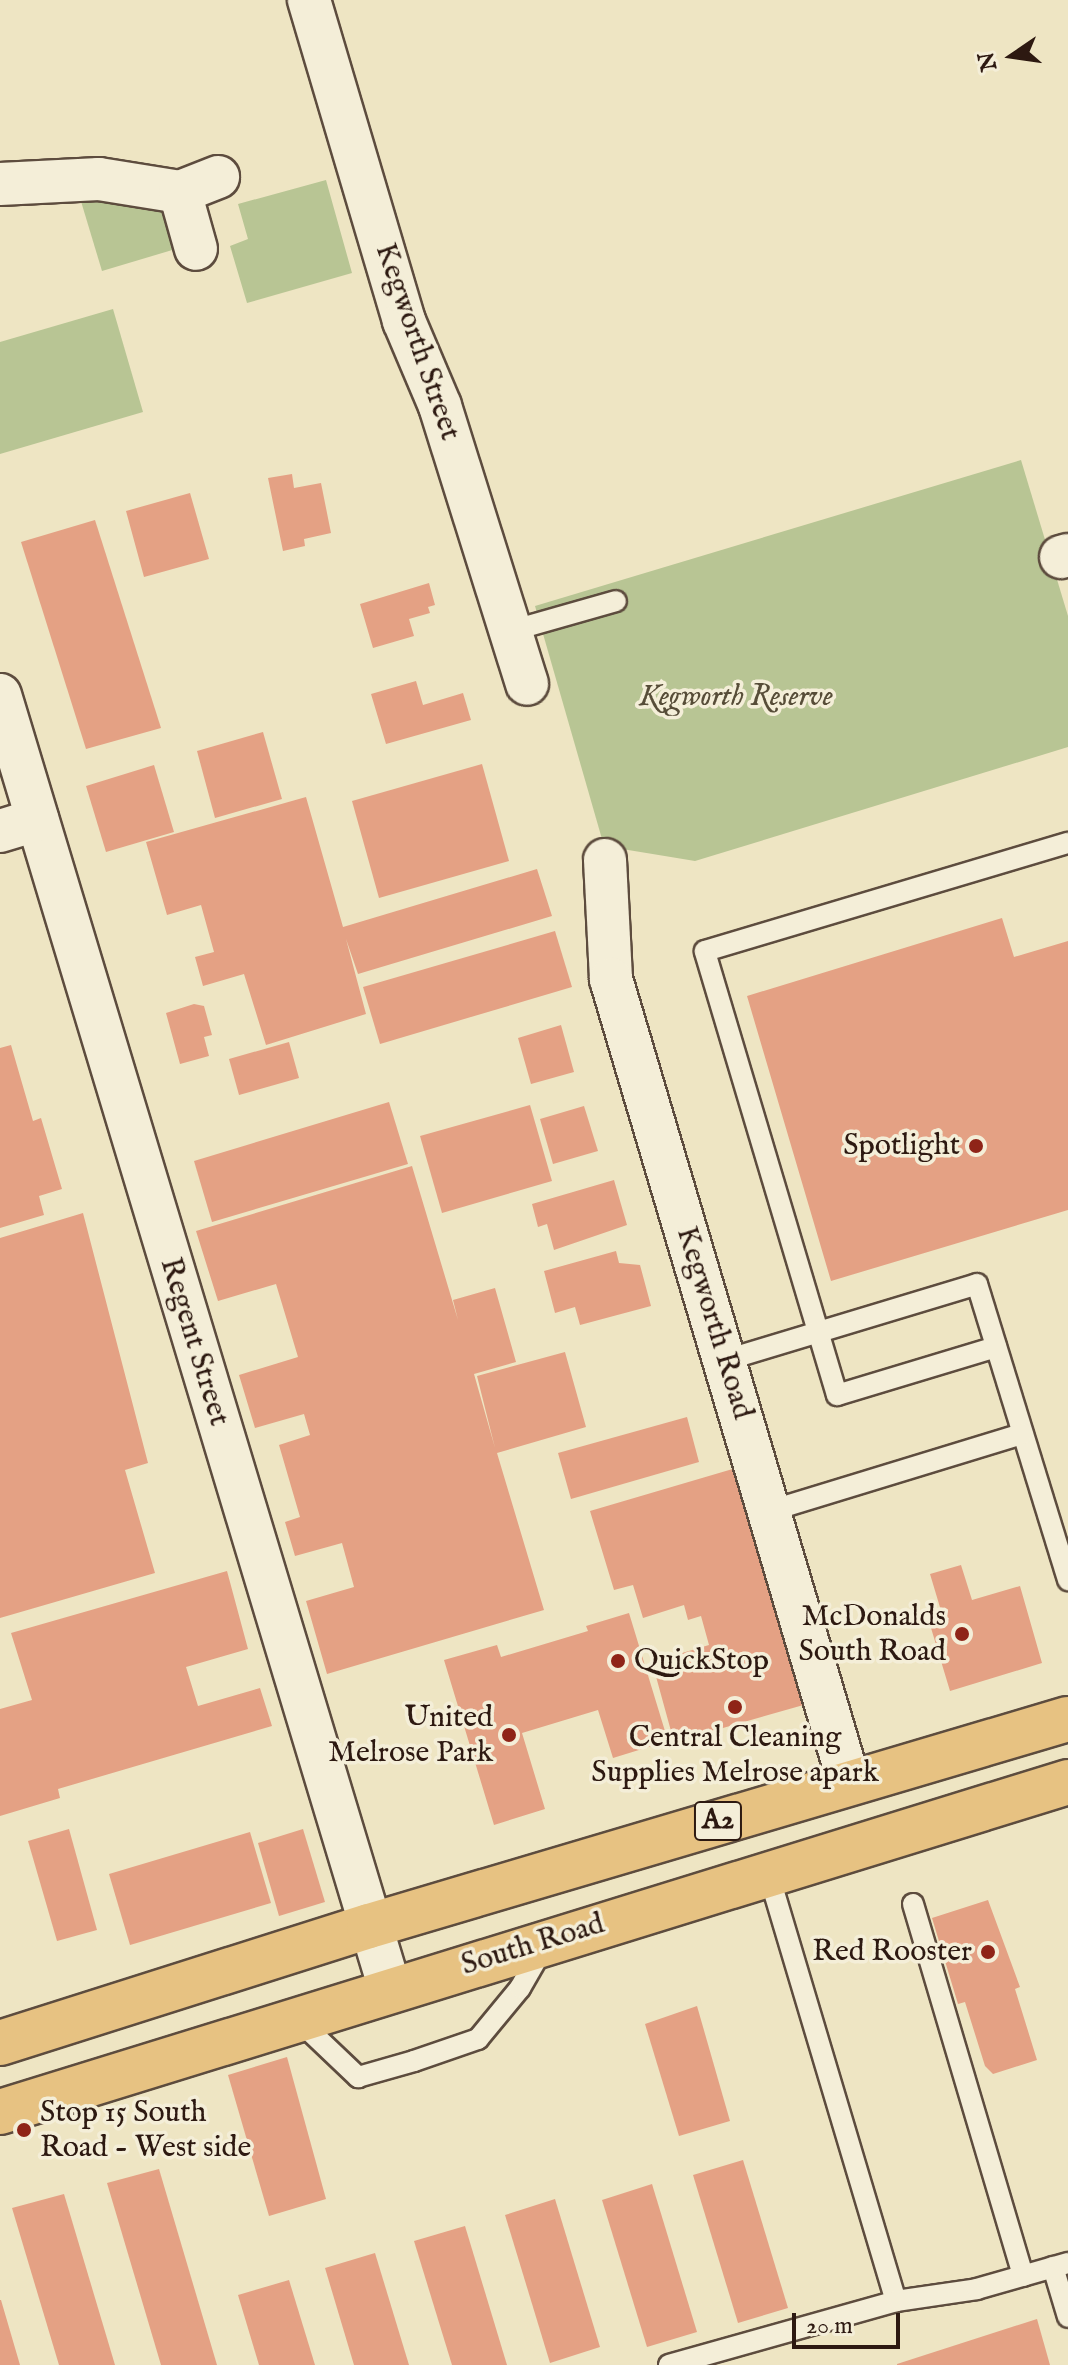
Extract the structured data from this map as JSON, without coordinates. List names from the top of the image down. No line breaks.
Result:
{"streets":{"highway":["A2","South Road"],"street":["Kegworth Street","Kegworth Road","Regent Street"]},"crossings":[["Kegworth Road","A2"],["Regent Street","A2"],["Regent Street","South Road"]],"parks":["Kegworth Reserve"],"places":["Spotlight","McDonalds South Road","QuickStop","Central Cleaning Supplies Melrose apark","United Melrose Park","Red Rooster","Stop 15 South Road - West side"],"scale_bar":"20 m","north":"left"}
